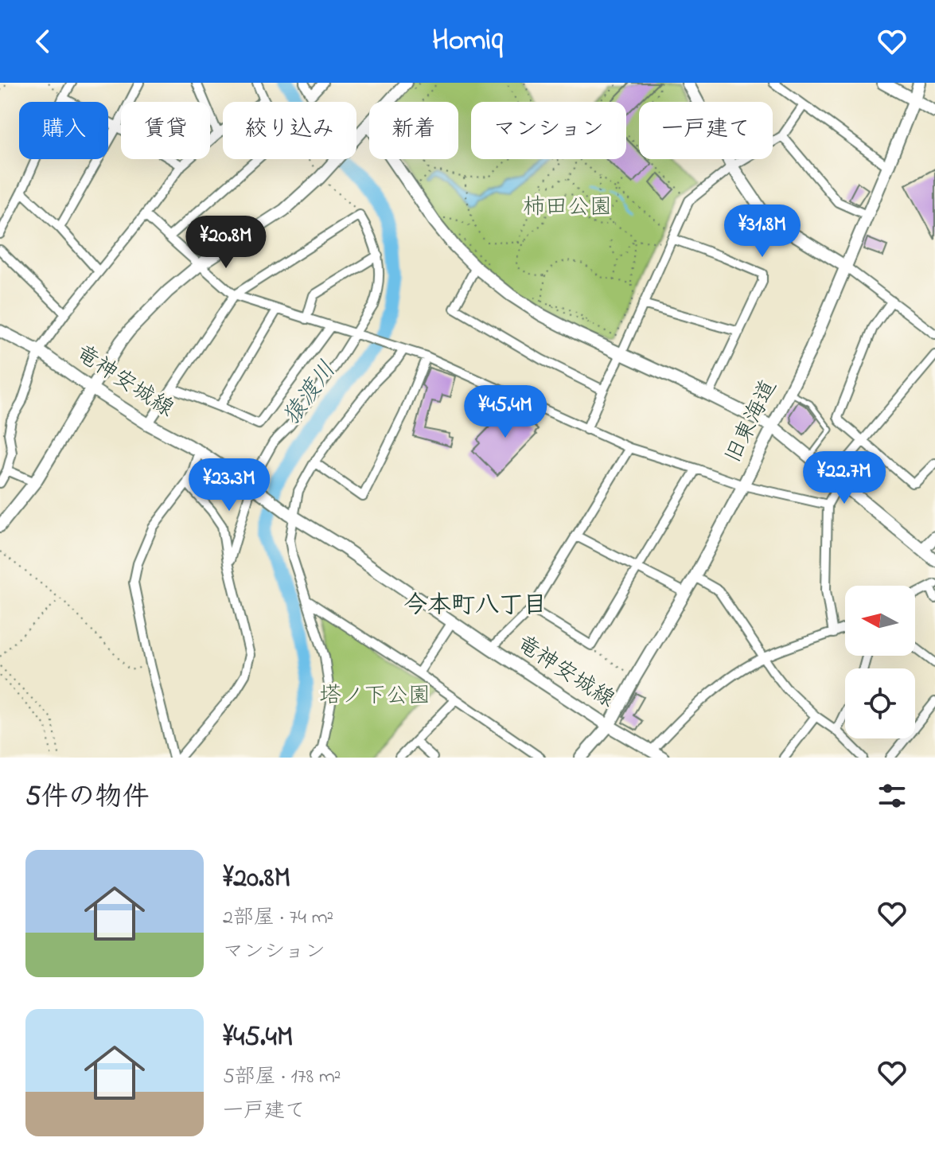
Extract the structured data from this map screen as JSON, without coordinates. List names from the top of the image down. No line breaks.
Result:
{"streets":{"street":["竜神安城線","旧東海道"]},"crossings":[["竜神安城線","旧東海道"]],"districts":["今本町八丁目"],"water":["猿渡川"],"parks":["柿田公園","塔ノ下公園"],"north":"left","page":{"header":"Homiq","chip":["購入","賃貸","絞り込み","新着","マンション","一戸建て"],"price":["¥31.8M","¥20.8M","¥45.4M","¥22.7M","¥23.3M"],"heading":"5件の物件","list":[{"name":"¥20.8M","note":"2部屋 · 74 m² · マンション"},{"name":"¥45.4M","note":"5部屋 · 178 m² · 一戸建て"}]}}
